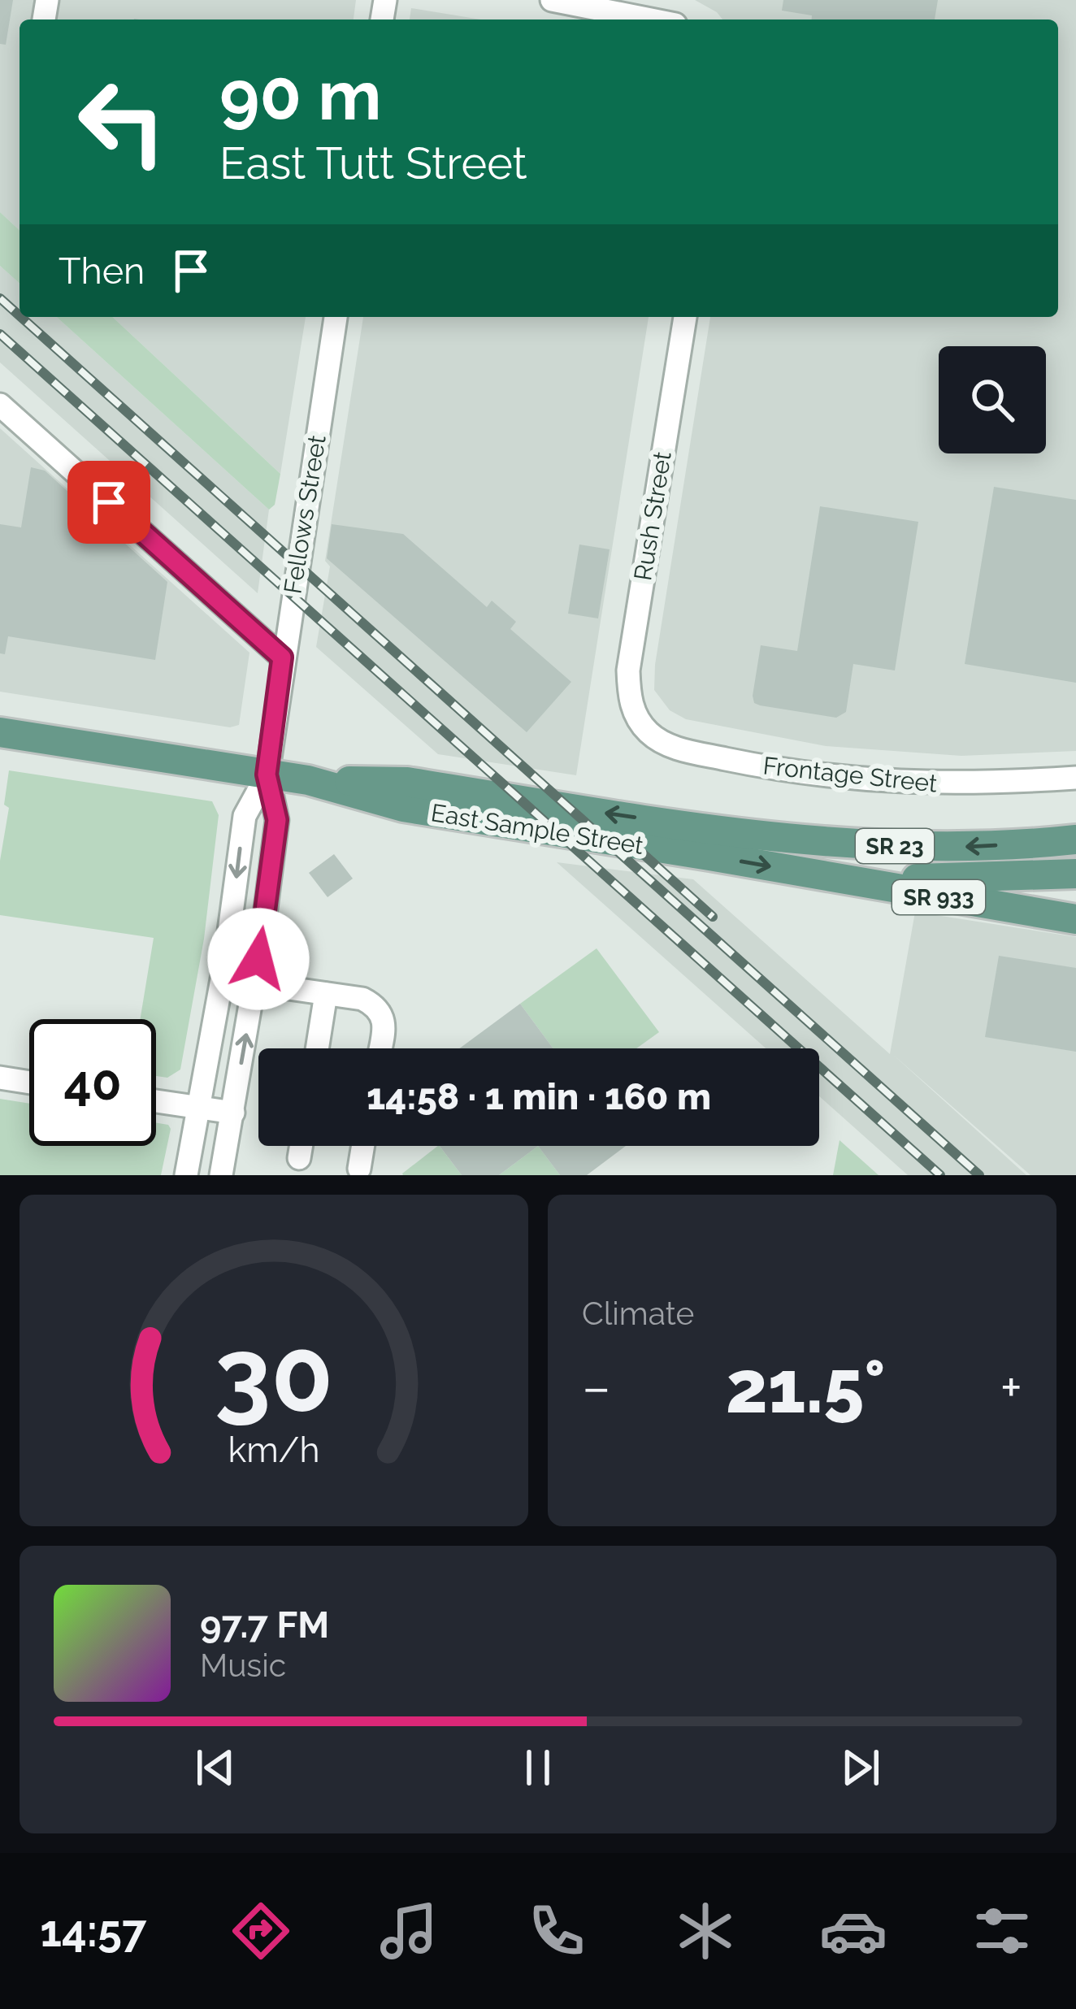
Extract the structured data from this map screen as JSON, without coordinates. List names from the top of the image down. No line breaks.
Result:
{"streets":{"main road":["East Sample Street","SR 23","SR 933"],"street":["Fellows Street","Rush Street","Frontage Street"]},"crossings":[["Fellows Street","East Sample Street"],["Rush Street","Frontage Street"],["East Sample Street","SR 23"]],"page":{"turn":["90 m","East Tutt Street"],"then":"Then","limit":"40","trip":"14:58 · 1 min · 160 m","tile":"Climate","heat":["−","21.5°","+"],"song":["97.7 FM","Music"],"tabs":"14:57","gauge":["30","km/h"]}}
